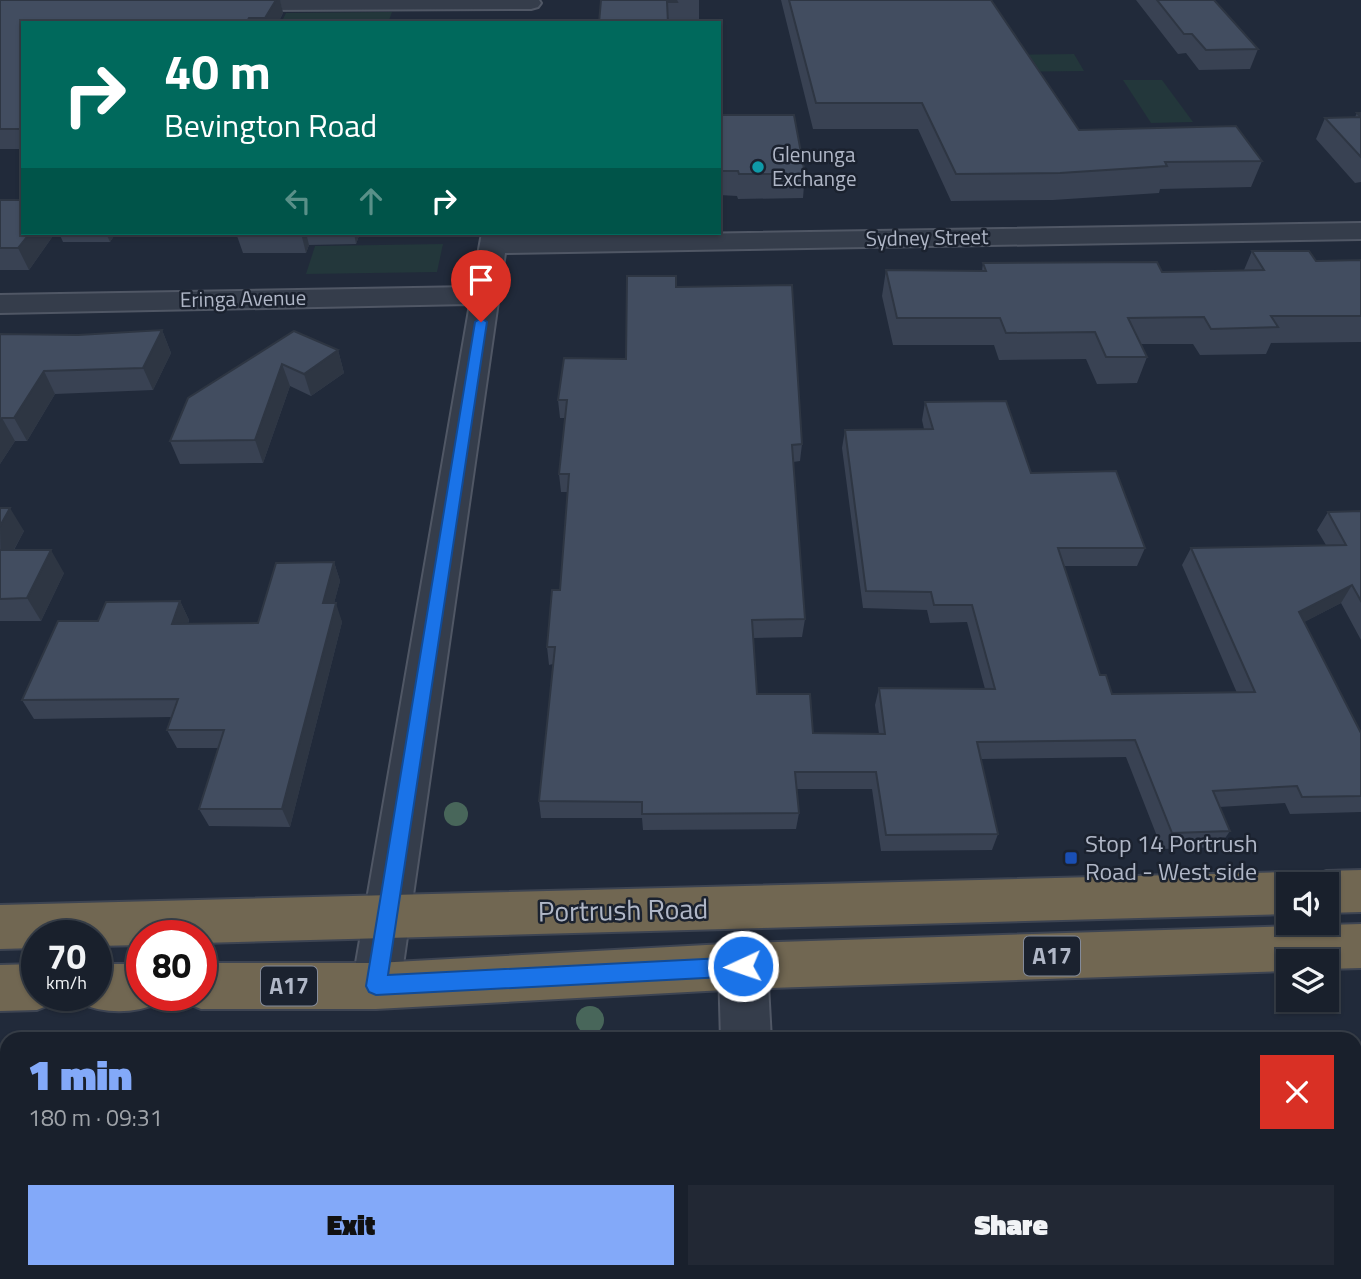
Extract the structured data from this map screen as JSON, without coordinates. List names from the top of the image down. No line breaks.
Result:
{"streets":{"highway":["Portrush Road","A17"],"street":["Sydney Street","Eringa Avenue"]},"places":{"other":["Glenunga Exchange"],"transit":["Stop 14 Portrush Road - West side"]},"page":{"turn":["40 m","Bevington Road"],"speed":"70 km/h","limit":"80","heading":["1 min","180 m · 09:31"],"buttons":["Exit","Share"]}}
